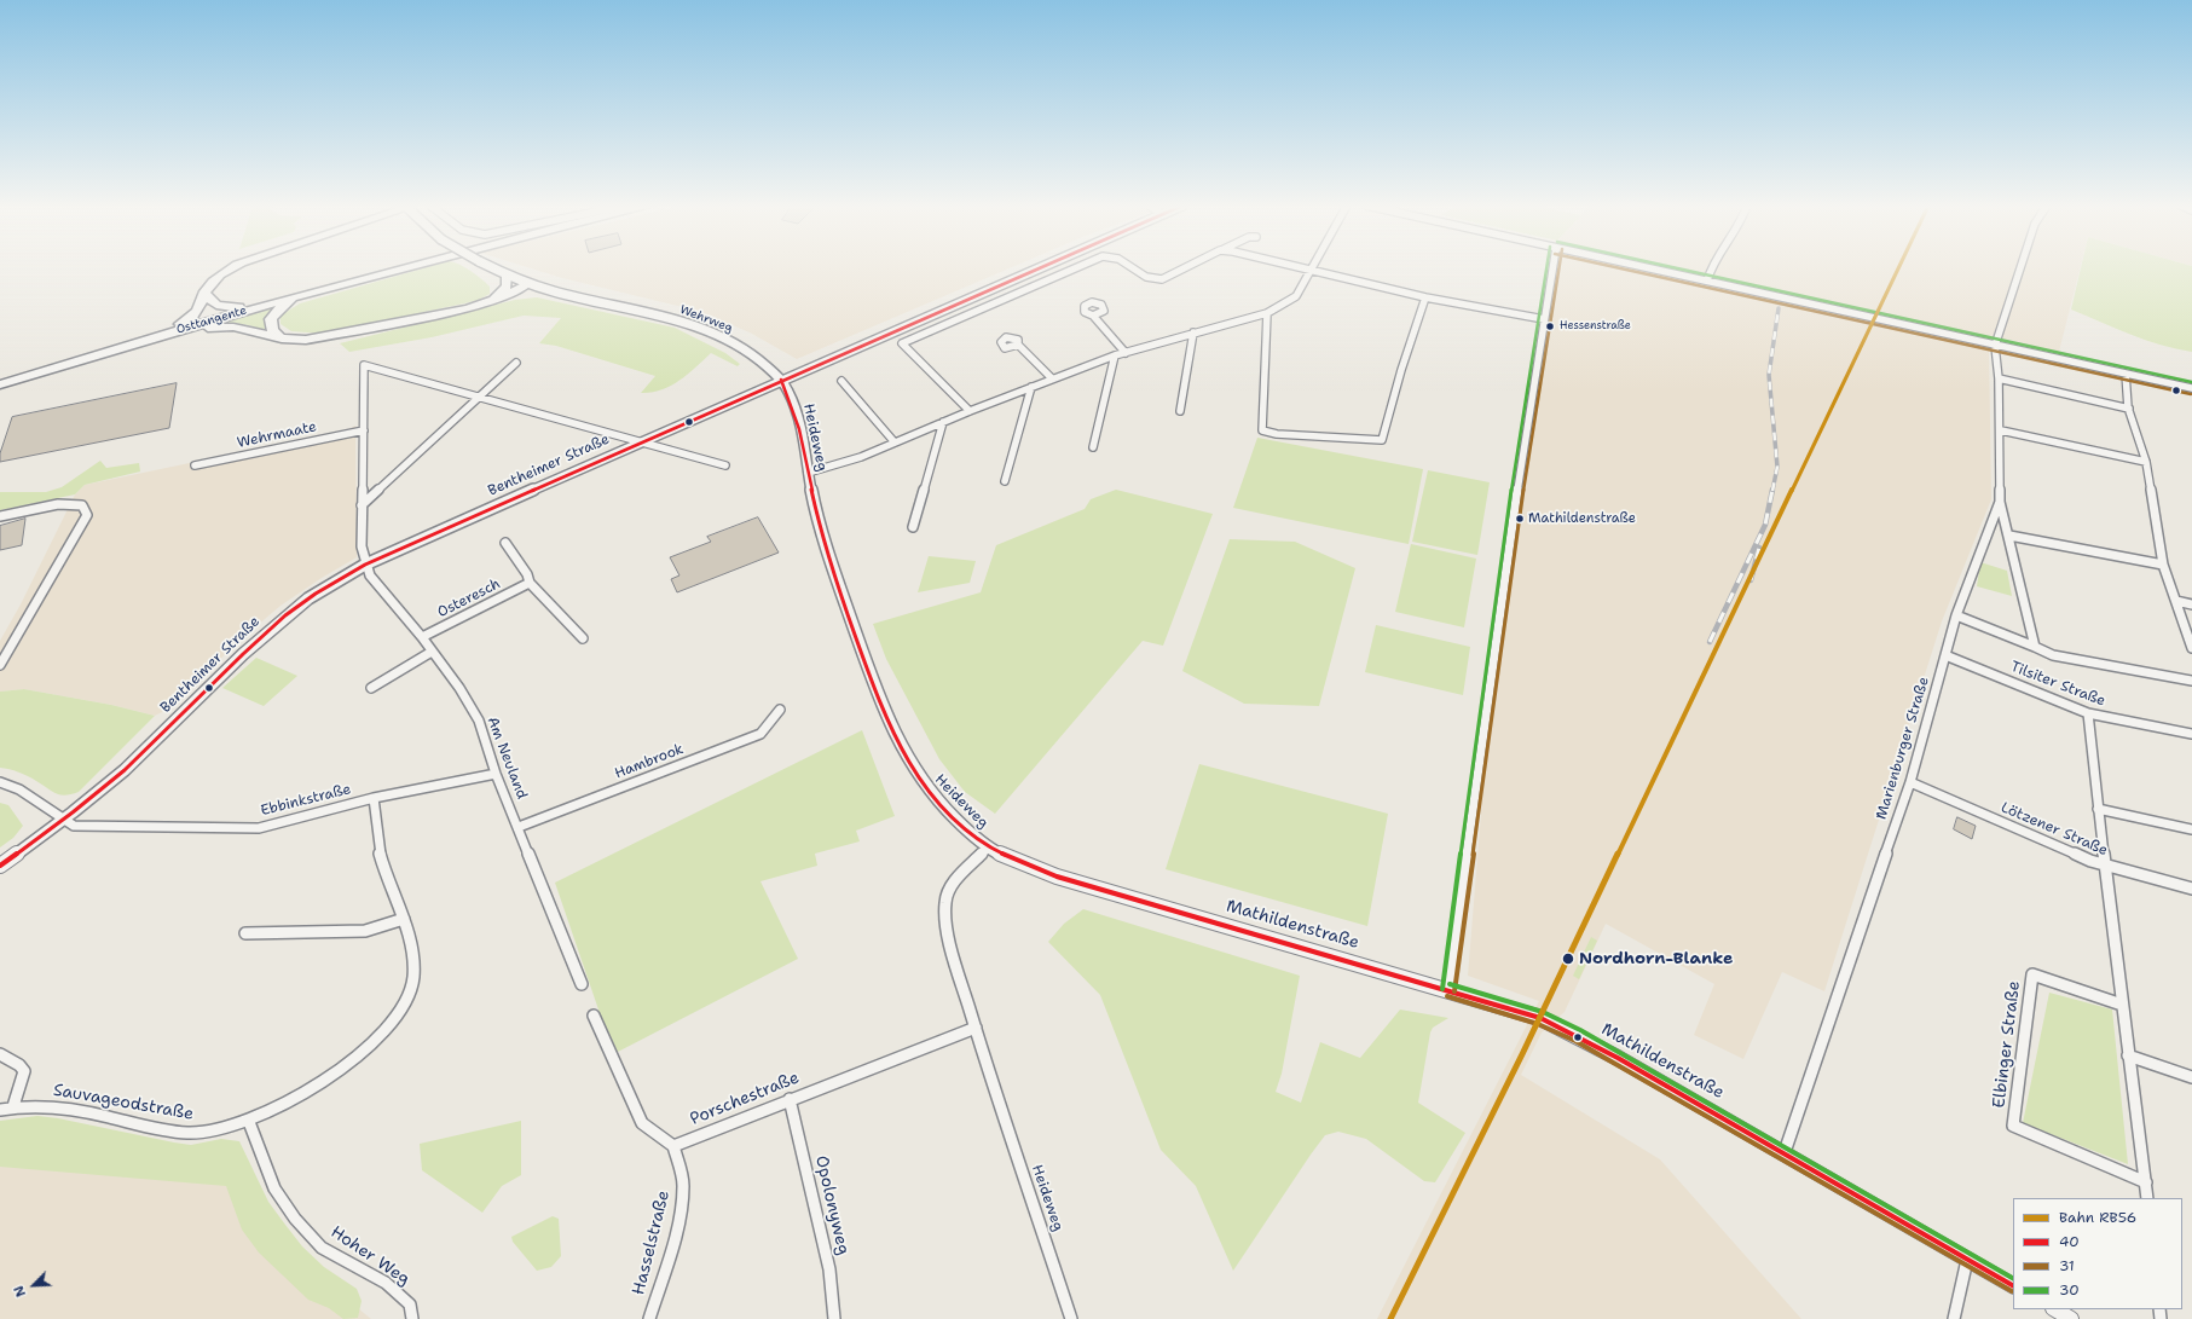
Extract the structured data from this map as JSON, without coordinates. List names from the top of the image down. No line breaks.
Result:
{"streets":{"main road":["Osttangente"],"street":["Wehrweg","Wehrmaate","Heideweg","Bentheimer Straße","Osteresch","Tilsiter Straße","Marienburger Straße","Am Neuland","Hambrook","Ebbinkstraße","Lötzener Straße","Mathildenstraße","Elbinger Straße","Porschestraße","Sauvageodstraße","Opolonyweg","Hasselstraße","Hoher Weg"]},"crossings":[["Wehrweg","Heideweg"],["Wehrweg","Bentheimer Straße"],["Heideweg","Bentheimer Straße"],["Heideweg","Mathildenstraße"],["Heideweg","Porschestraße"],["Bentheimer Straße","Am Neuland"],["Bentheimer Straße","Ebbinkstraße"],["Osteresch","Am Neuland"],["Tilsiter Straße","Marienburger Straße"],["Marienburger Straße","Lötzener Straße"],["Marienburger Straße","Mathildenstraße"],["Am Neuland","Hambrook"],["Am Neuland","Ebbinkstraße"],["Ebbinkstraße","Sauvageodstraße"],["Porschestraße","Opolonyweg"],["Porschestraße","Hasselstraße"],["Sauvageodstraße","Hoher Weg"]],"places":["Hessenstraße","Mathildenstraße","Nordhorn-Blanke"],"lines":["rail line RB56","transit line 40","transit line 31","transit line 30"],"legend":["Bahn RB56","40","31","30"],"north":"bottom left"}
